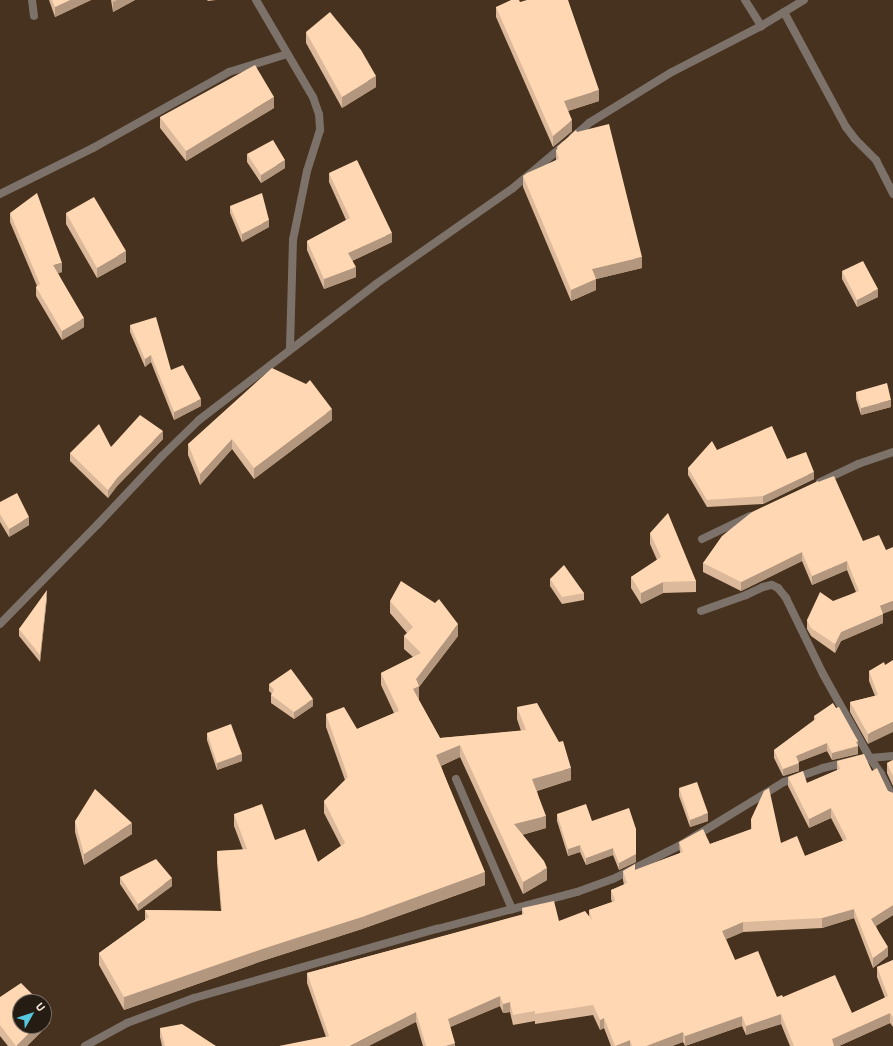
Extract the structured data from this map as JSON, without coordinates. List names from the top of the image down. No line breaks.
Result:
{"north":"top right"}
